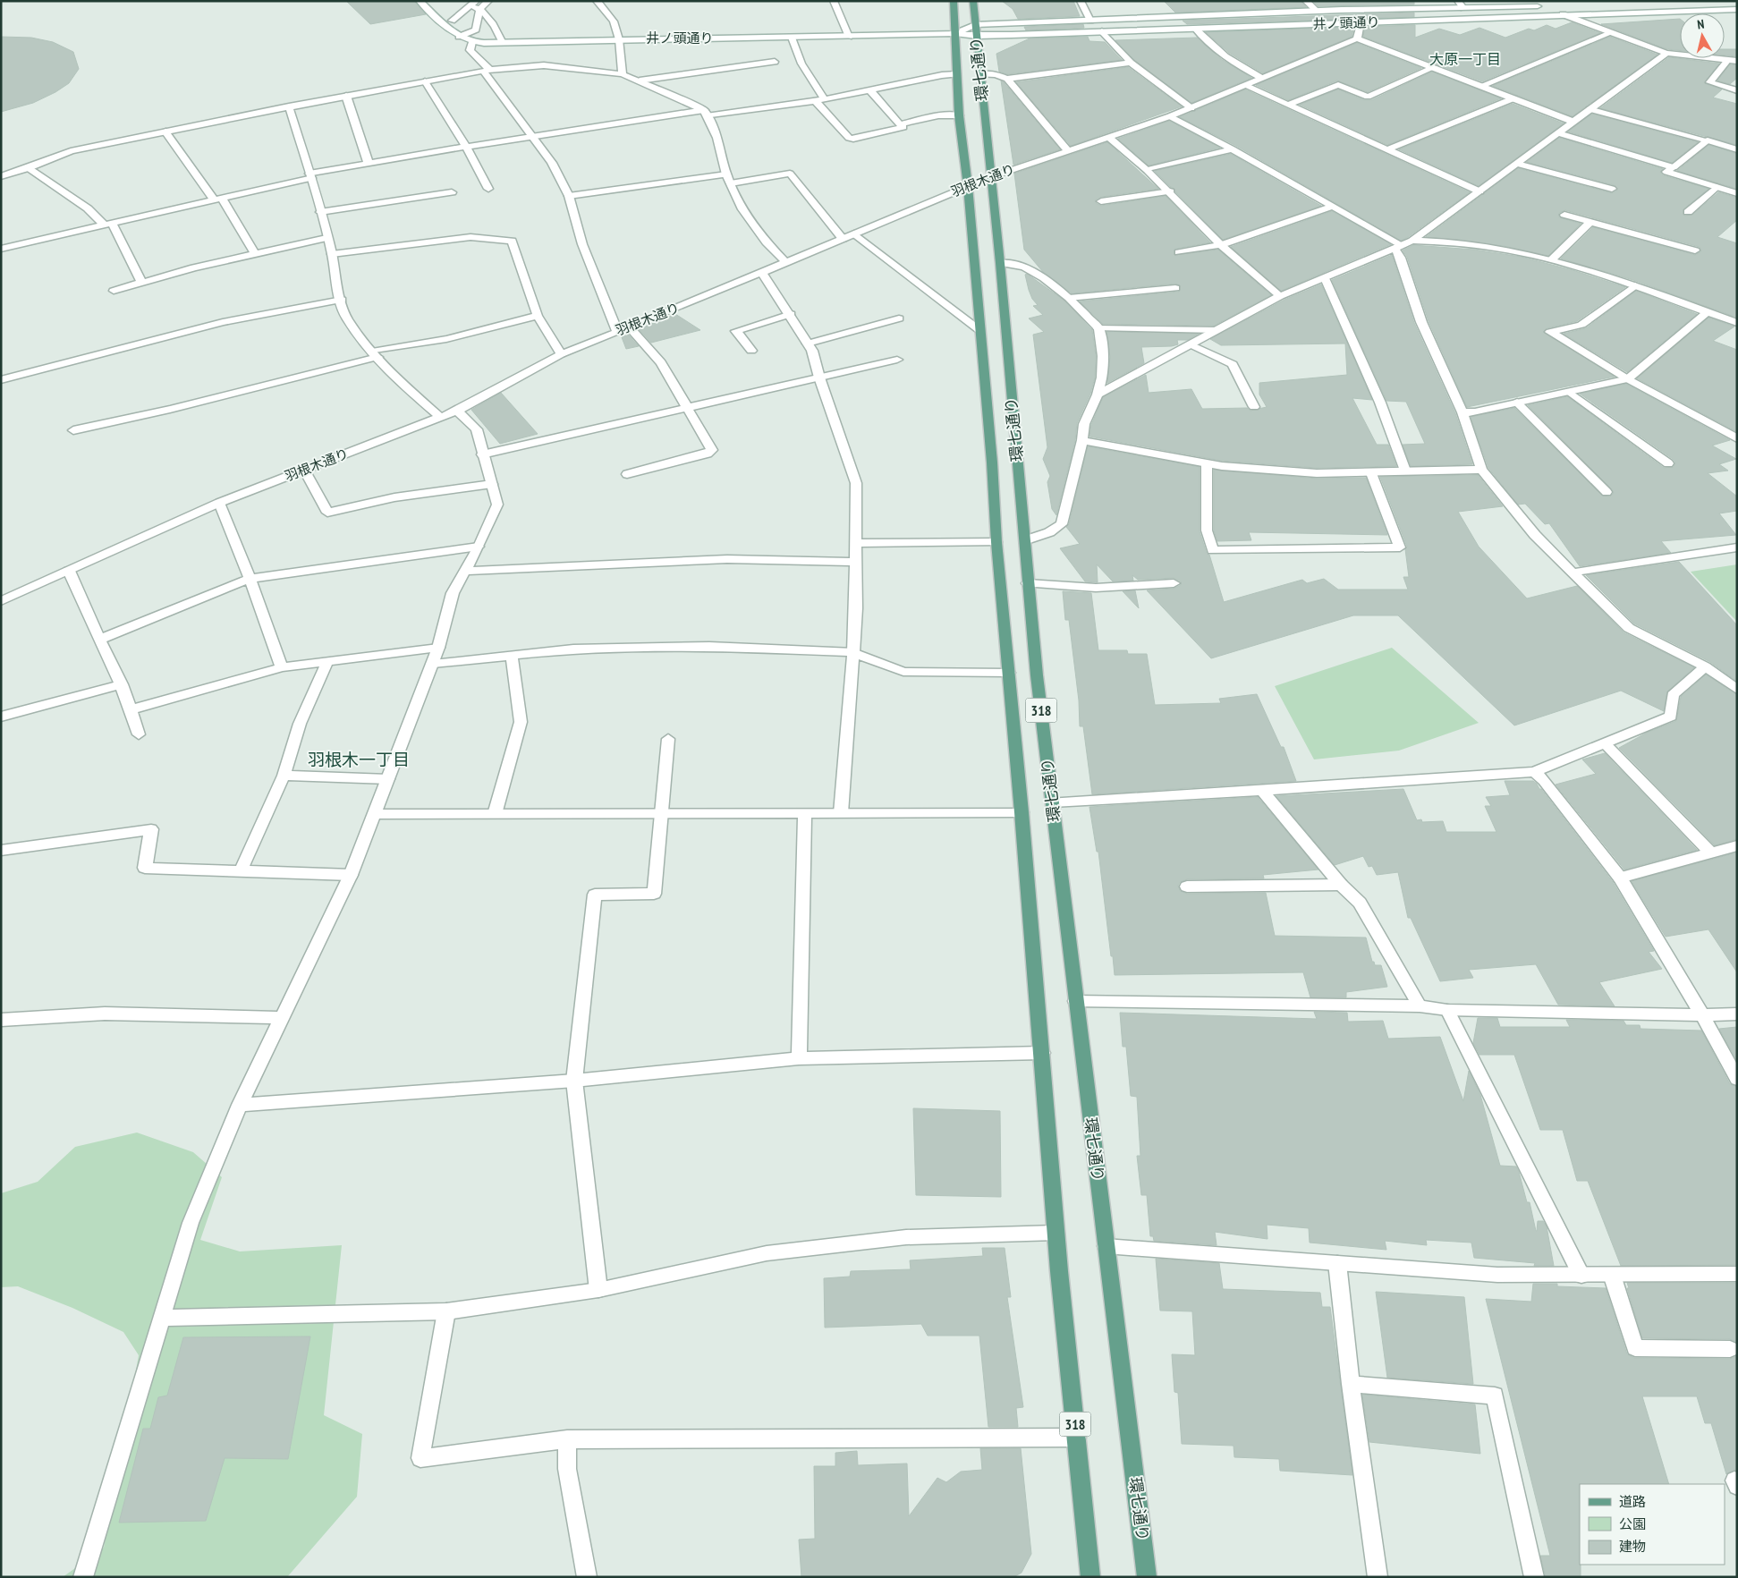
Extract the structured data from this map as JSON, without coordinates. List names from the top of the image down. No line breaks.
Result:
{"streets":{"main road":["環七通り","318"],"street":["井ノ頭通り","羽根木通り"]},"crossings":[["井ノ頭通り","環七通り"],["環七通り","羽根木通り"]],"districts":["大原一丁目","羽根木一丁目"],"legend":["道路","公園","建物"],"north":"top"}
